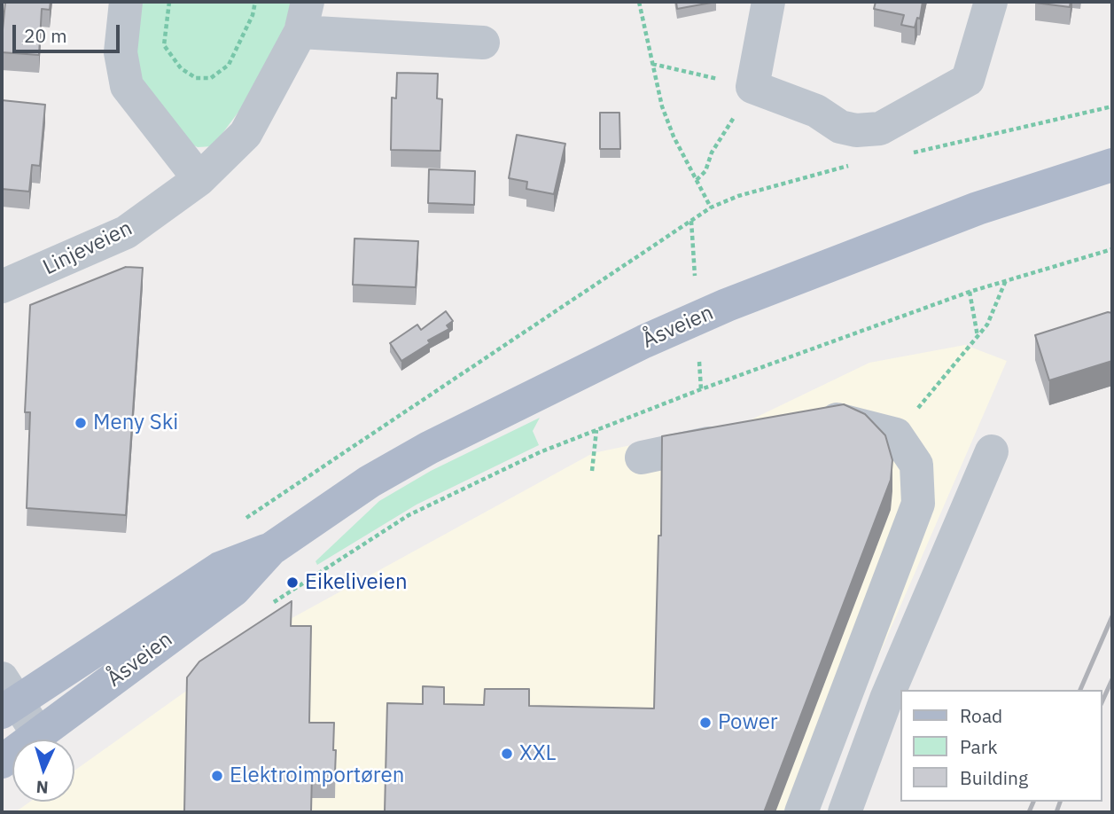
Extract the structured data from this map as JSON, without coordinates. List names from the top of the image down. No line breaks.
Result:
{"streets":{"main road":["Åsveien"],"street":["Linjeveien"]},"places":["Meny Ski","Eikeliveien","Power","XXL","Elektroimportøren"],"legend":["Road","Park","Building"],"scale_bar":"20 m","north":"bottom"}
